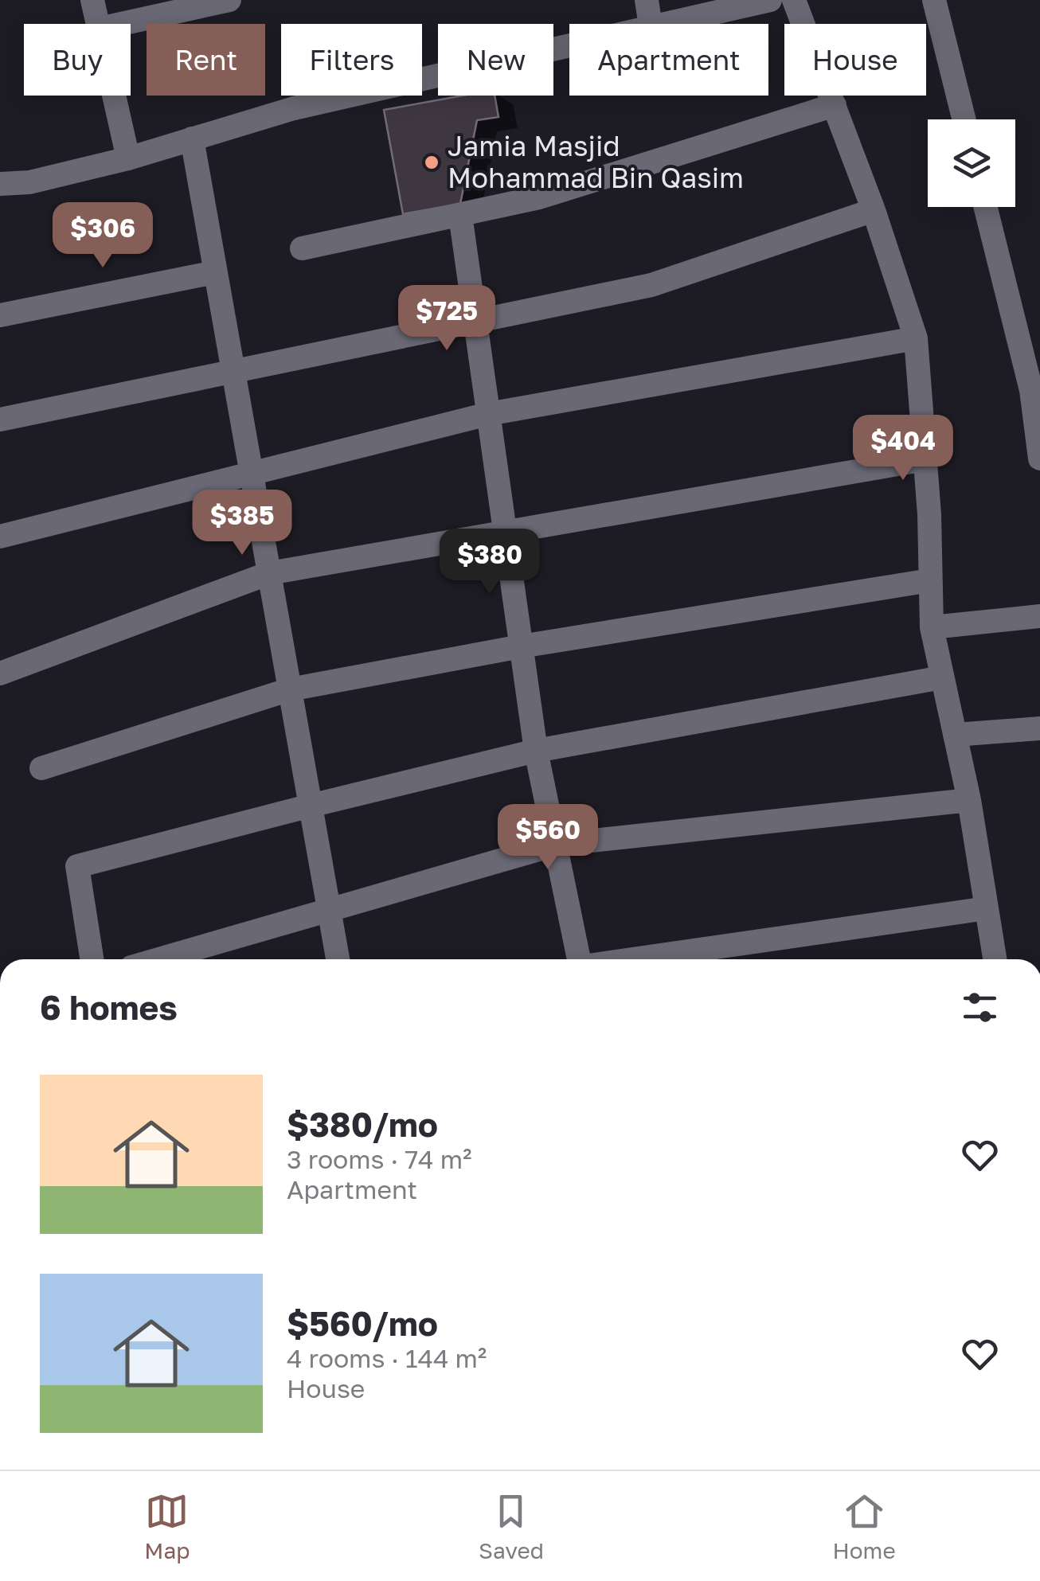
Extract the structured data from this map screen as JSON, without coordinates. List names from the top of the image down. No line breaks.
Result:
{"places":["Jamia Masjid Mohammad Bin Qasim"],"page":{"chip":["Buy","Rent","Filters","New","Apartment","House"],"price":["$306","$725","$404","$385","$380","$560"],"heading":"6 homes","list":[{"name":"$380/mo","note":"3 rooms · 74 m² · Apartment"},{"name":"$560/mo","note":"4 rooms · 144 m² · House"}],"tabs":["Map","Saved","Home"]}}
